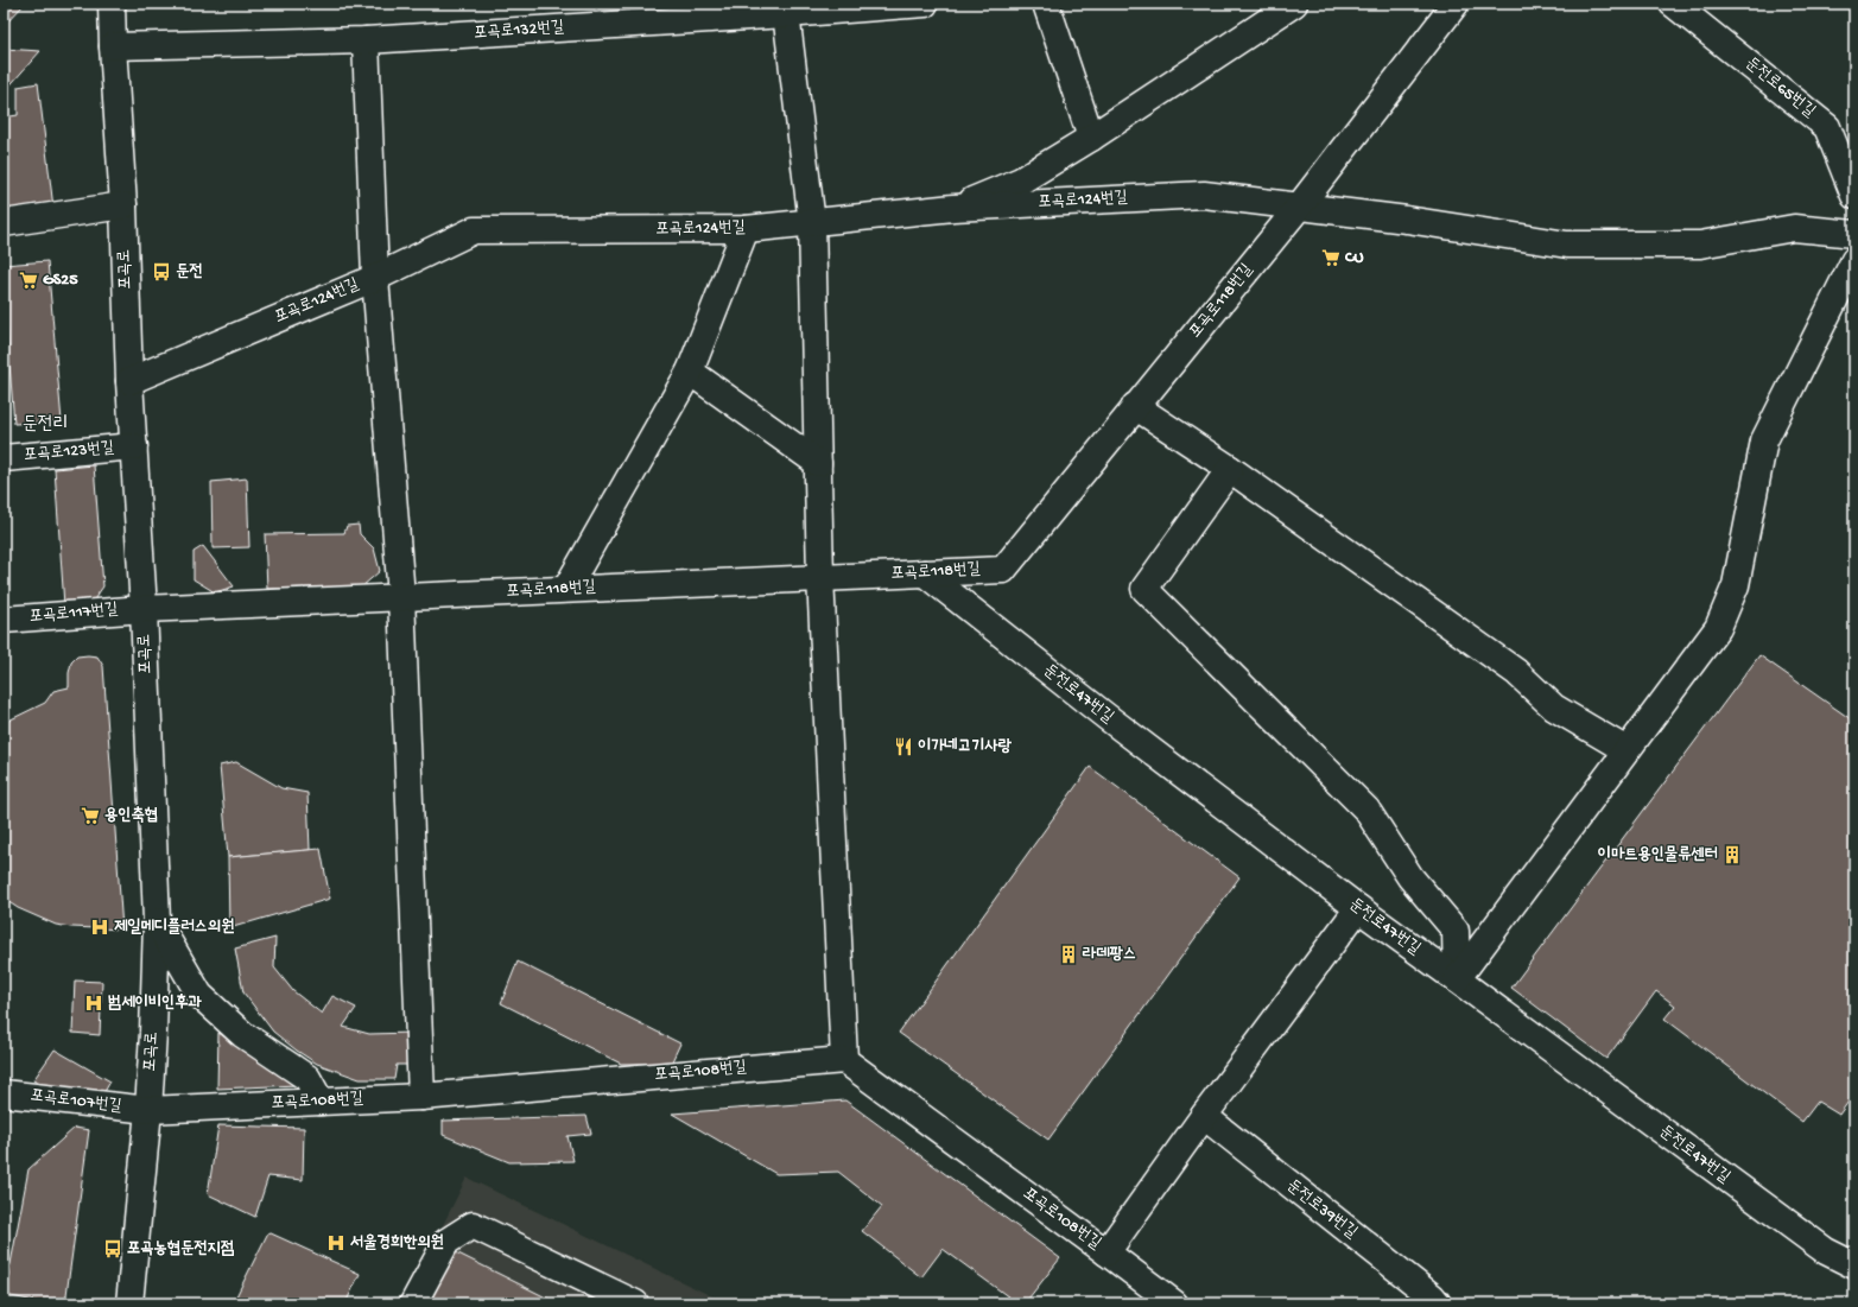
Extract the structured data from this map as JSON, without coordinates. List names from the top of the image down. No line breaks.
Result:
{"streets":{"street":["포곡로132번길","둔전로65번길","포곡로124번길","포곡로","포곡로118번길","포곡로123번길","포곡로117번길","둔전로47번길","포곡로108번길","포곡로107번길","둔전로39번길"]},"crossings":[["포곡로132번길","포곡로"],["포곡로124번길","포곡로"],["포곡로124번길","포곡로118번길"],["포곡로","포곡로118번길"],["포곡로","포곡로123번길"],["포곡로","포곡로117번길"],["포곡로","포곡로108번길"],["포곡로","포곡로107번길"],["포곡로118번길","포곡로117번길"],["포곡로118번길","둔전로47번길"],["포곡로108번길","포곡로107번길"]],"districts":["둔전리"],"places":{"supermarket":["CU","GS25","용인축협"],"bus stop":["둔전","포곡농협둔전지점"],"restaurant":["이가네고기사랑"],"building":["이마트용인물류센터","라데팡스"],"hospital":["제일메디플러스의원","범세이비인후과","서울경희한의원"]}}
